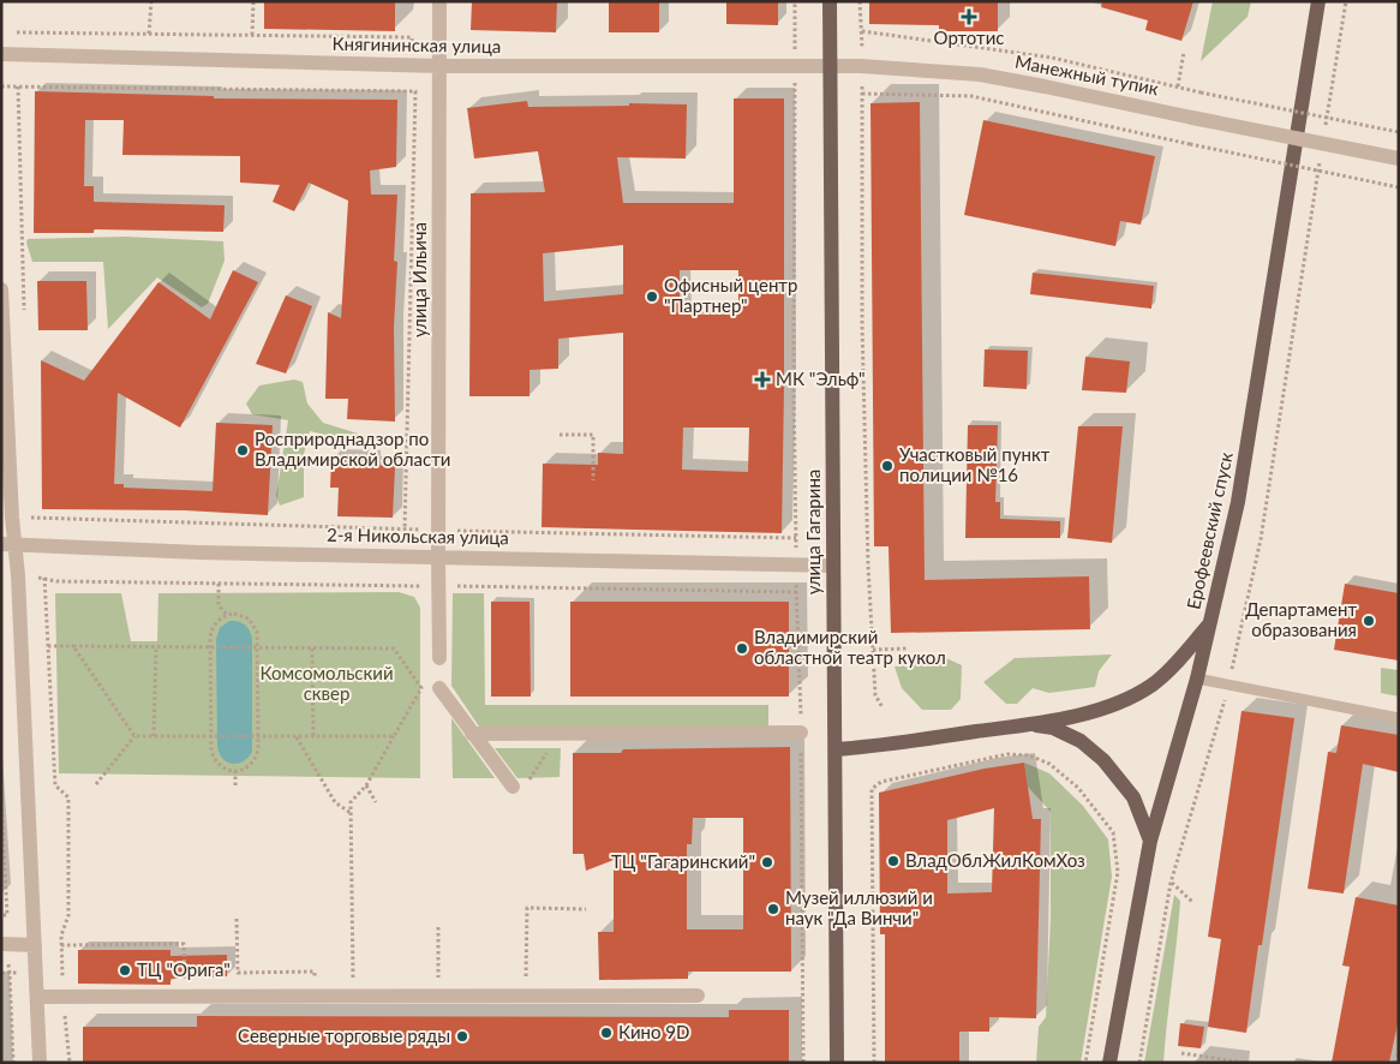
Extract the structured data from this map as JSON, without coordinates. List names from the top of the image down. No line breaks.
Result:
{"streets":{"main road":["Ерофеевский спуск","улица Гагарина"],"street":["Княгининская улица","Манежный тупик","улица Ильича","2-я Никольская улица"]},"crossings":[["Княгининская улица","Манежный тупик"],["Княгининская улица","улица Ильича"],["Княгининская улица","улица Гагарина"],["Манежный тупик","улица Гагарина"],["улица Ильича","2-я Никольская улица"],["улица Гагарина","2-я Никольская улица"]],"parks":["Комсомольский сквер"],"places":{"health":["Ортотис","МК \"Эльф\""],"other":["Офисный центр \"Партнер\"","Росприроднадзор по Владимирской области","Участковый пункт полиции №16","Департамент образования","Владимирский областной театр кукол","ВладОблЖилКомХоз","ТЦ \"Гагаринский\"","Музей иллюзий и наук \"Да Винчи\"","ТЦ \"Орига\"","Кино 9D","Северные торговые ряды"]}}
